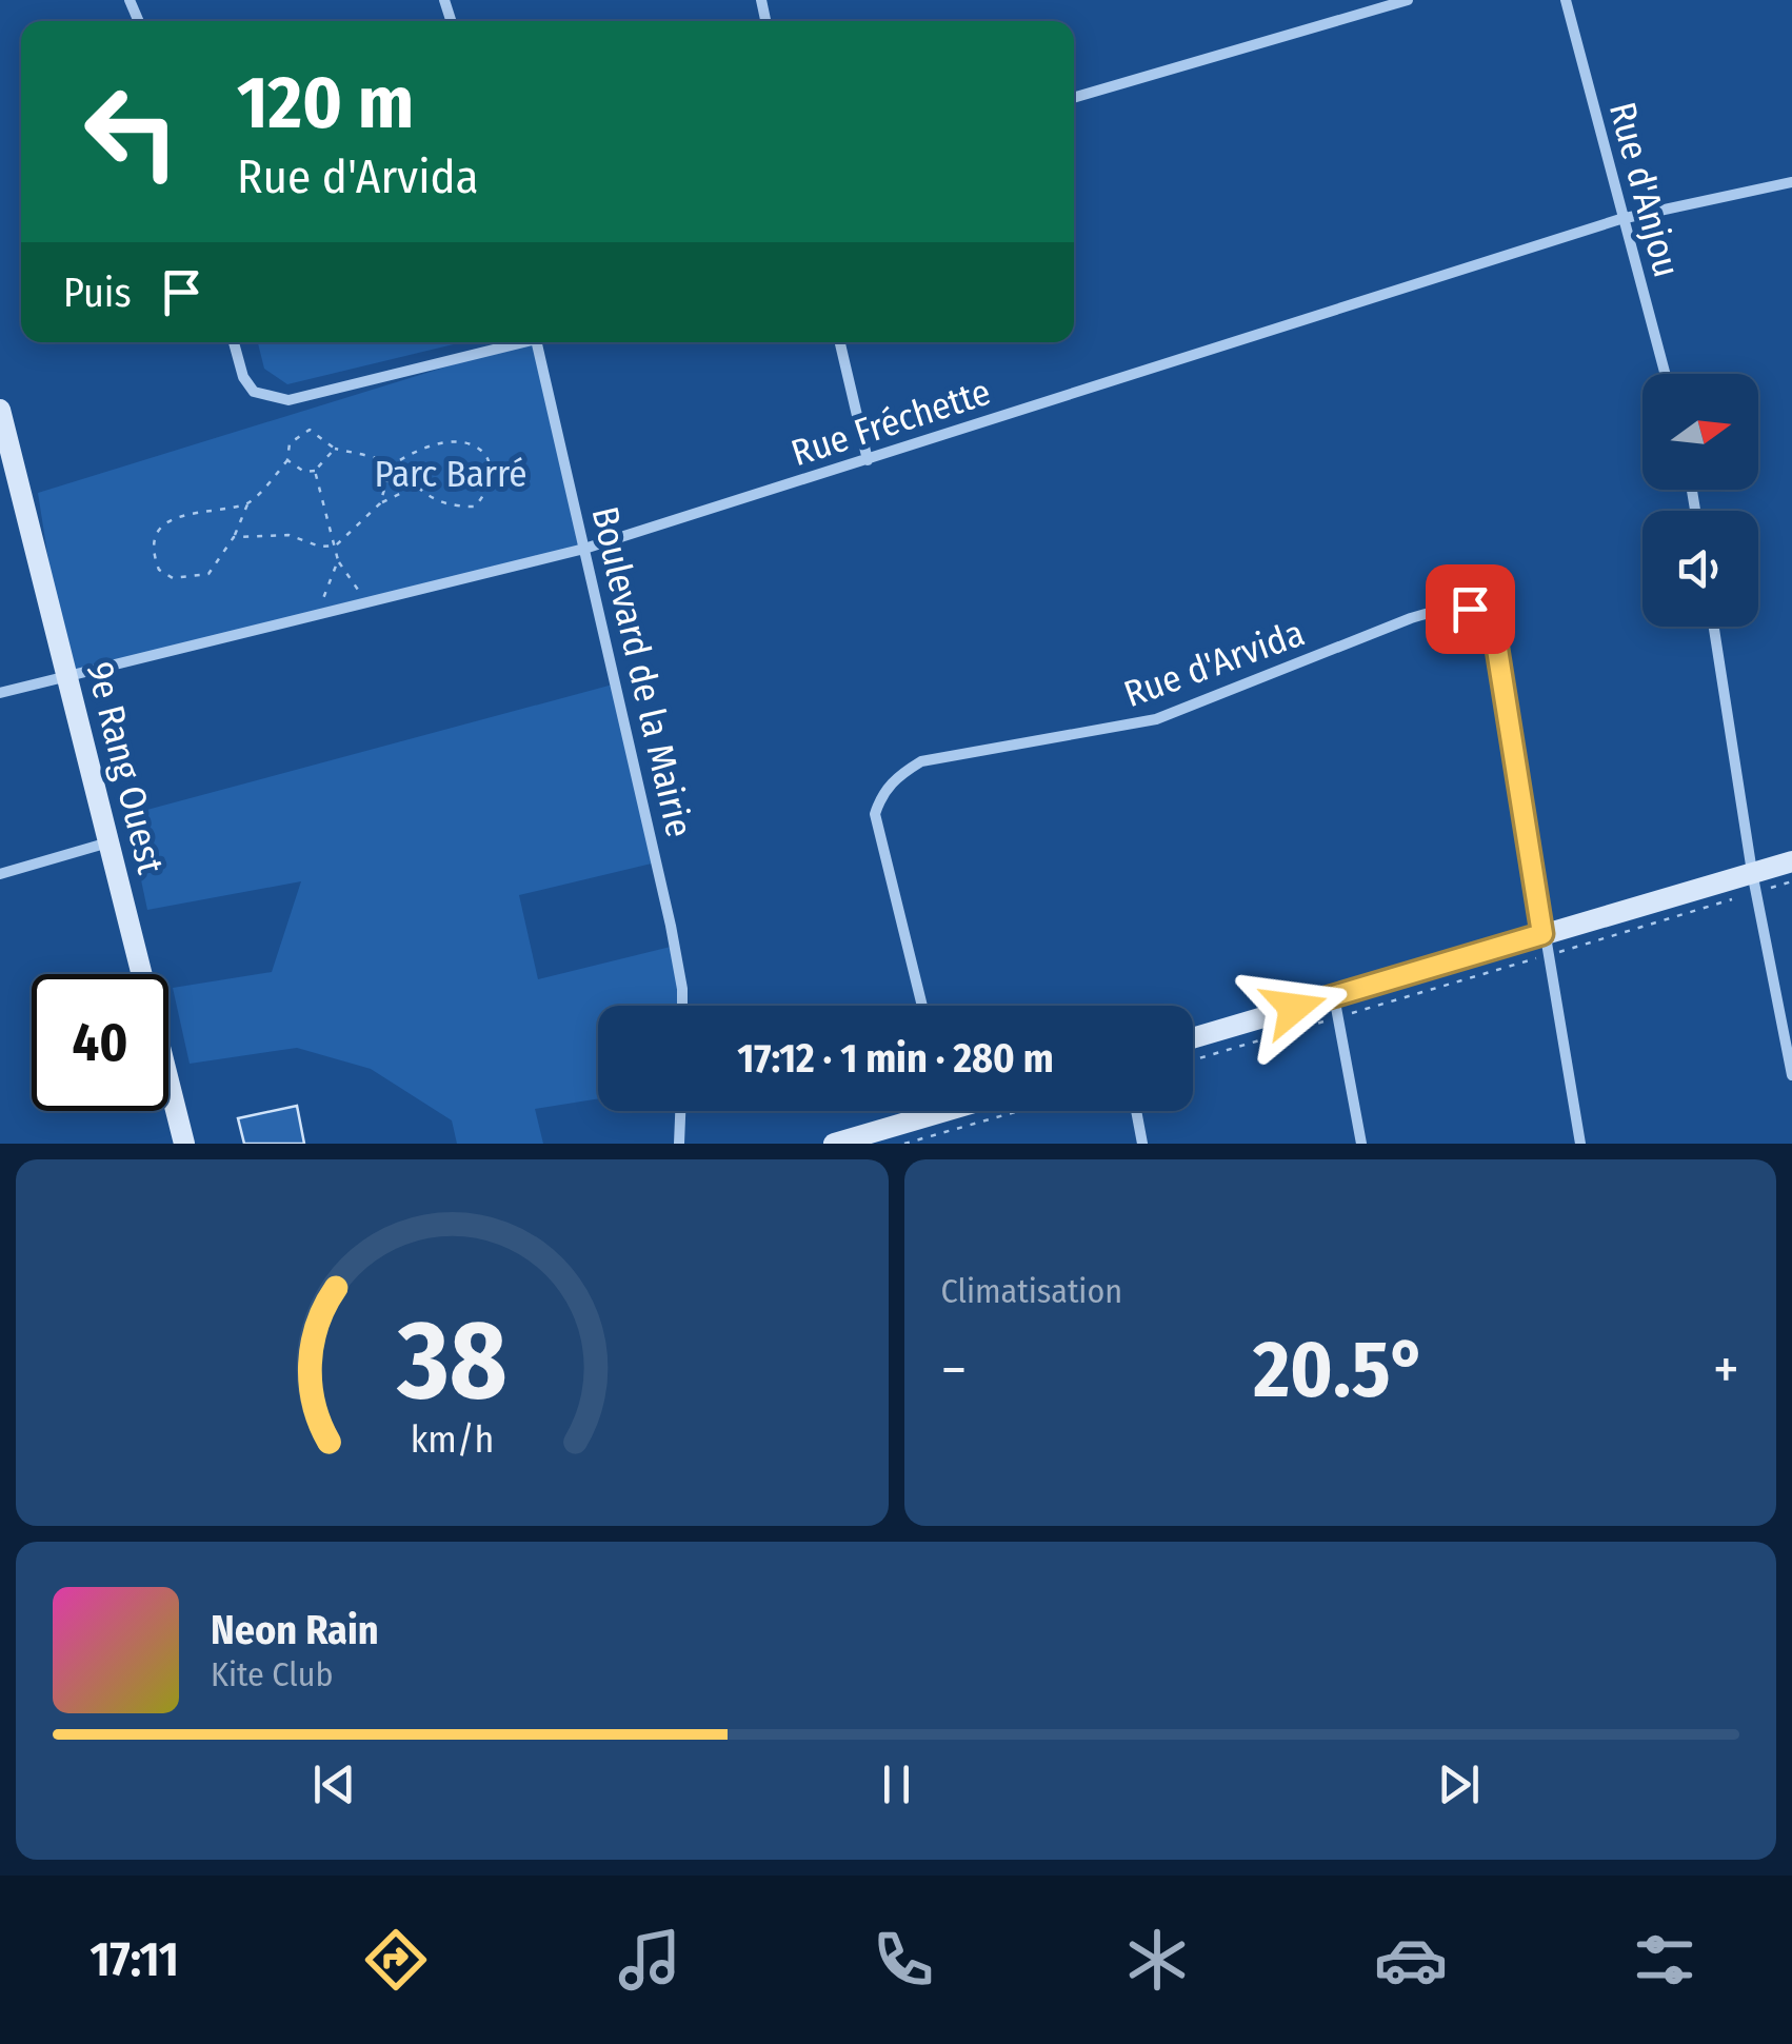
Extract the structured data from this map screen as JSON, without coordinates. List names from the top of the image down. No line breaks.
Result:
{"streets":{"street":["Rue d'Anjou","Rue Fréchette","Rue d'Arvida","Boulevard de la Mairie","9e Rang Ouest"]},"crossings":[["Rue d'Anjou","Rue Fréchette"],["Rue Fréchette","Boulevard de la Mairie"],["Rue Fréchette","9e Rang Ouest"]],"parks":["Parc Barré"],"north":"right","page":{"turn":["120 m","Rue d'Arvida"],"then":"Puis","limit":"40","trip":"17:12 · 1 min · 280 m","tile":"Climatisation","heat":["−","20.5°","+"],"song":["Neon Rain","Kite Club"],"tabs":"17:11","gauge":["38","km/h"]}}
